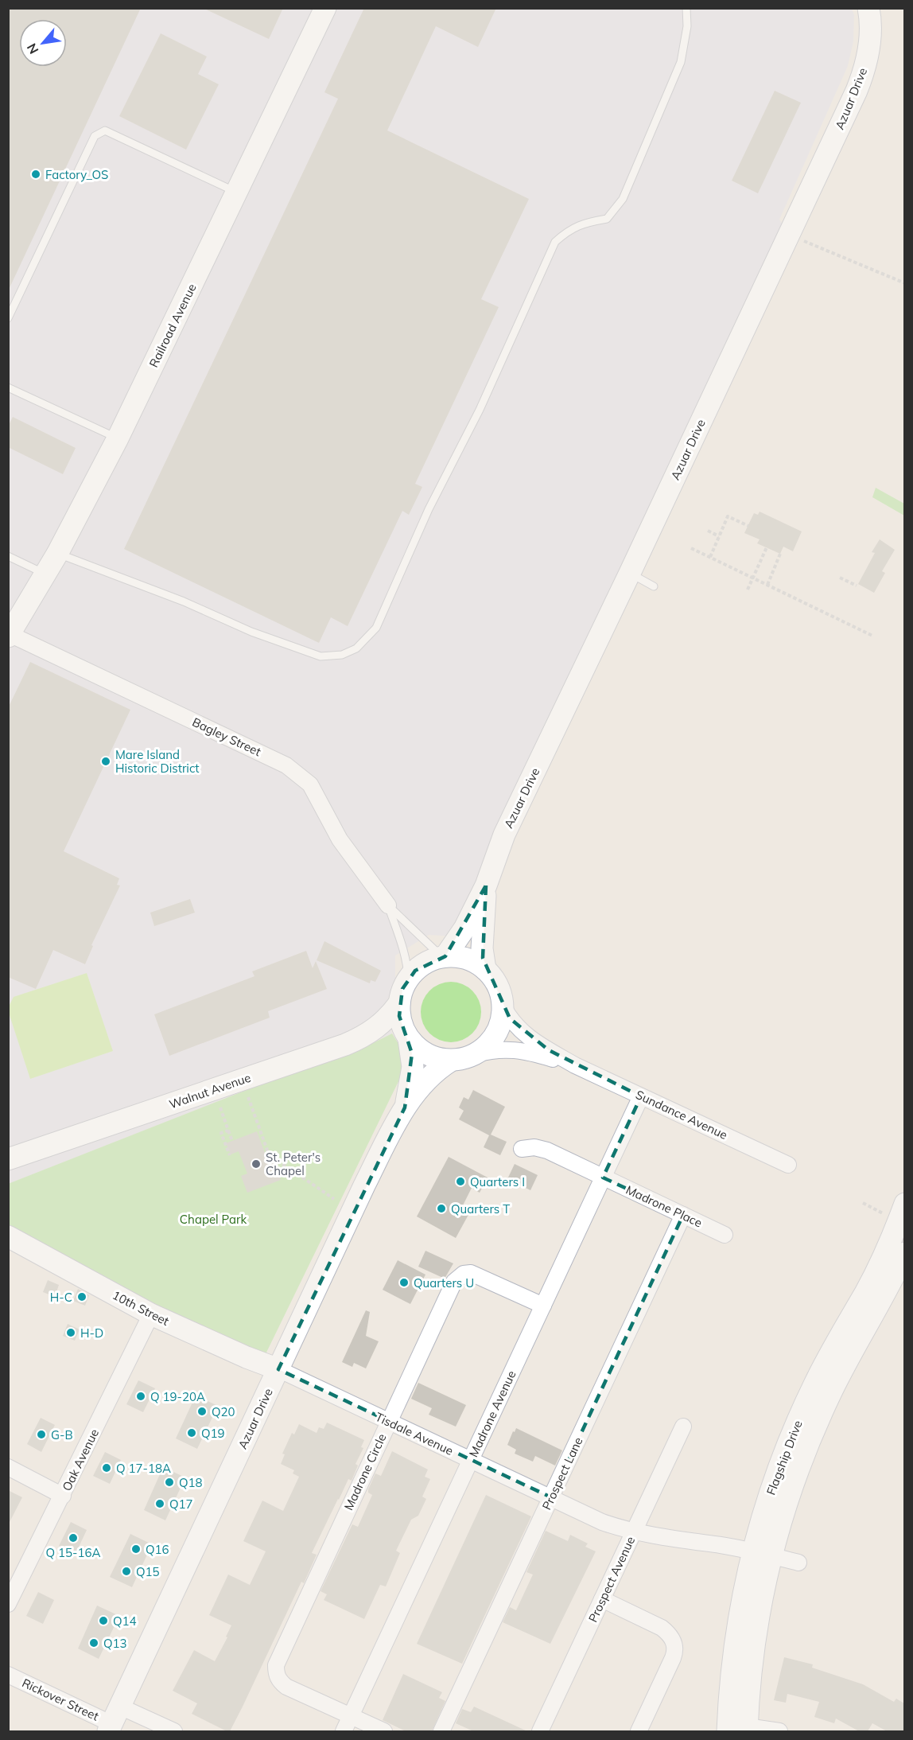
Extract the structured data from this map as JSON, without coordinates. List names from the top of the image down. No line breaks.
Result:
{"streets":{"street":["Azuar Drive","Railroad Avenue","Bagley Street","Walnut Avenue","Sundance Avenue","Madrone Place","10th Street","Madrone Avenue","Tisdale Avenue","Flagship Drive","Oak Avenue","Madrone Circle","Prospect Lane","Prospect Avenue","Rickover Street"]},"crossings":[["Azuar Drive","Bagley Street"],["Azuar Drive","Walnut Avenue"],["Azuar Drive","Sundance Avenue"],["Azuar Drive","10th Street"],["Azuar Drive","Tisdale Avenue"],["Azuar Drive","Rickover Street"],["Railroad Avenue","Bagley Street"],["Bagley Street","Walnut Avenue"],["Bagley Street","Sundance Avenue"],["Walnut Avenue","Sundance Avenue"],["Sundance Avenue","Madrone Avenue"],["Madrone Place","Madrone Avenue"],["Madrone Place","Prospect Lane"],["10th Street","Tisdale Avenue"],["10th Street","Oak Avenue"],["Madrone Avenue","Tisdale Avenue"],["Madrone Avenue","Madrone Circle"],["Tisdale Avenue","Flagship Drive"],["Tisdale Avenue","Madrone Circle"],["Tisdale Avenue","Prospect Lane"],["Tisdale Avenue","Prospect Avenue"]],"parks":["Chapel Park"],"places":["Factory_OS","Mare Island Historic District","St. Peter's Chapel","Quarters I","Quarters T","Quarters U","H-C","H-D","Q 19-20A","Q20","Q19","G-B","Q 17-18A","Q18","Q17","Q 15-16A","Q16","Q15","Q14","Q13"],"north":"bottom left"}
